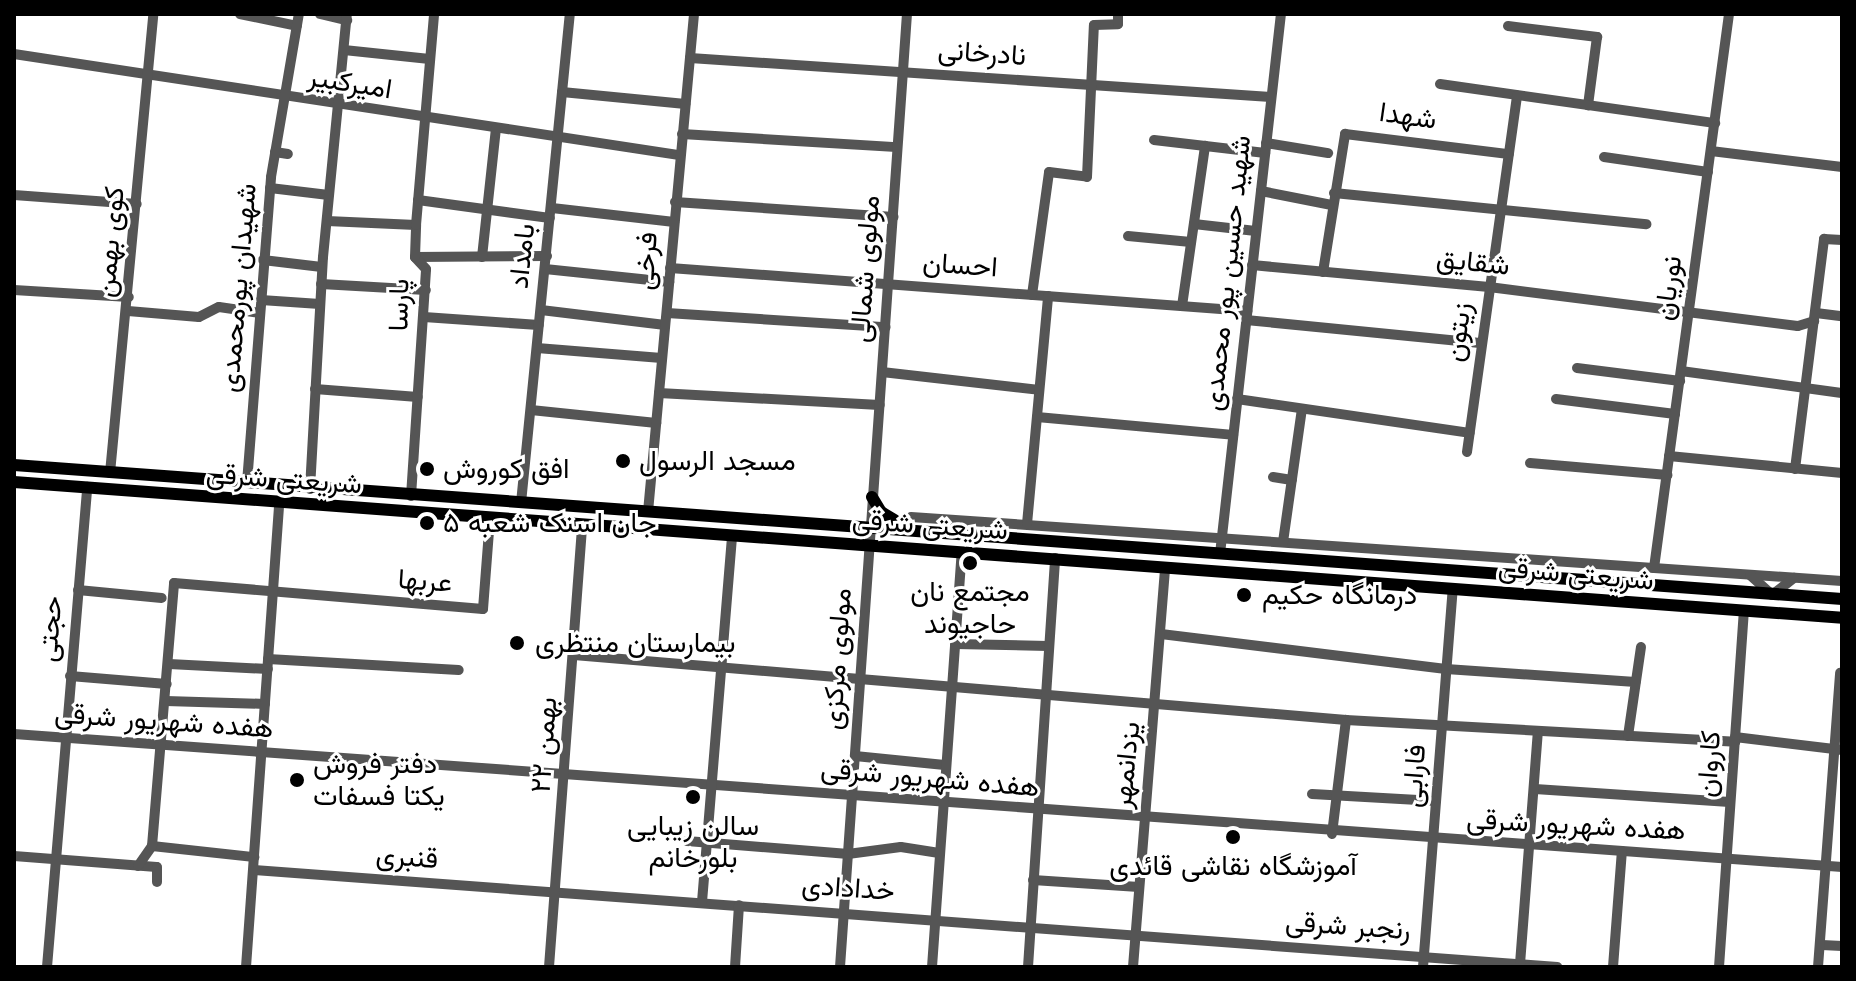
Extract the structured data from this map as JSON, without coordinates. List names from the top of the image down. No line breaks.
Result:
{"streets":{"main road":["شریعتی شرقی"],"street":["نادرخانی","امیرکبیر","شهدا","کوی بهمن","بامداد","فرخی","شقایق","احسان","مولوی شمالی","شهید حسین پور محمدی","شهیدان پورمحمدی","نوریان","پارسا","زیتون","عربها","حجتی","مولوی مرکزی","هفده شهریور شرقی","۲۲ بهمن","کاروان","یزدانمهر","فارابی","قنبری","خدادادی","رنجبر شرقی"]},"crossings":[["نادرخانی","فرخی"],["نادرخانی","مولوی شمالی"],["نادرخانی","شهید حسین پور محمدی"],["امیرکبیر","کوی بهمن"],["امیرکبیر","بامداد"],["امیرکبیر","فرخی"],["امیرکبیر","شهیدان پورمحمدی"],["امیرکبیر","پارسا"],["شهدا","شقایق"],["شهدا","زیتون"],["کوی بهمن","شریعتی شرقی"],["بامداد","شریعتی شرقی"],["فرخی","احسان"],["فرخی","شریعتی شرقی"],["شقایق","شهید حسین پور محمدی"],["شقایق","نوریان"],["شقایق","زیتون"],["احسان","مولوی شمالی"],["احسان","شهید حسین پور محمدی"],["احسان","زیتون"],["مولوی شمالی","شریعتی شرقی"],["مولوی شمالی","مولوی مرکزی"],["شهید حسین پور محمدی","شریعتی شرقی"],["شهیدان پورمحمدی","شریعتی شرقی"],["نوریان","شریعتی شرقی"],["پارسا","شریعتی شرقی"],["شریعتی شرقی","عربها"],["شریعتی شرقی","حجتی"],["شریعتی شرقی","مولوی مرکزی"],["شریعتی شرقی","۲۲ بهمن"],["شریعتی شرقی","کاروان"],["شریعتی شرقی","یزدانمهر"],["شریعتی شرقی","فارابی"],["حجتی","هفده شهریور شرقی"],["مولوی مرکزی","هفده شهریور شرقی"],["مولوی مرکزی","خدادادی"],["هفده شهریور شرقی","۲۲ بهمن"],["هفده شهریور شرقی","کاروان"],["هفده شهریور شرقی","یزدانمهر"],["هفده شهریور شرقی","فارابی"],["۲۲ بهمن","قنبری"],["۲۲ بهمن","خدادادی"],["یزدانمهر","خدادادی"],["یزدانمهر","رنجبر شرقی"],["فارابی","رنجبر شرقی"],["قنبری","خدادادی"],["خدادادی","رنجبر شرقی"]],"places":["مسجد الرسول","افق کوروش","جان اسنک شعبه ۵","مجتمع نان حاجیوند","درمانگاه حکیم","بیمارستان منتظری","دفتر فروش یکتا فسفات","سالن زیبایی بلورخانم","آموزشگاه نقاشی قائدی"]}
